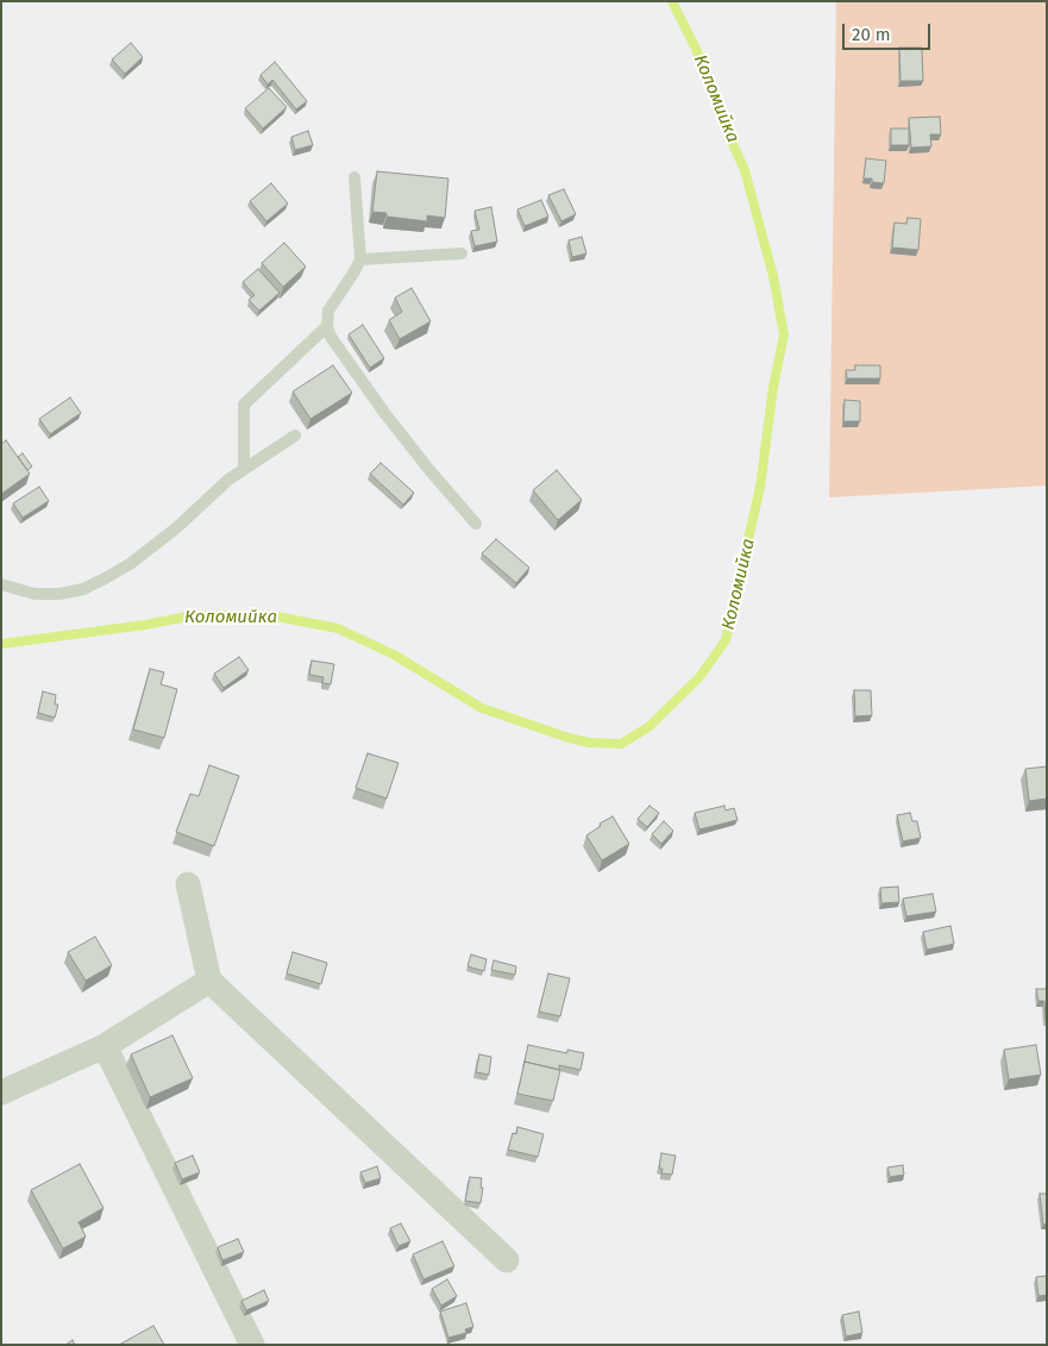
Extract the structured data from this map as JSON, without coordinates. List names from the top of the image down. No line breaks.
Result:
{"water":["Коломийка"],"scale_bar":"20 m"}
